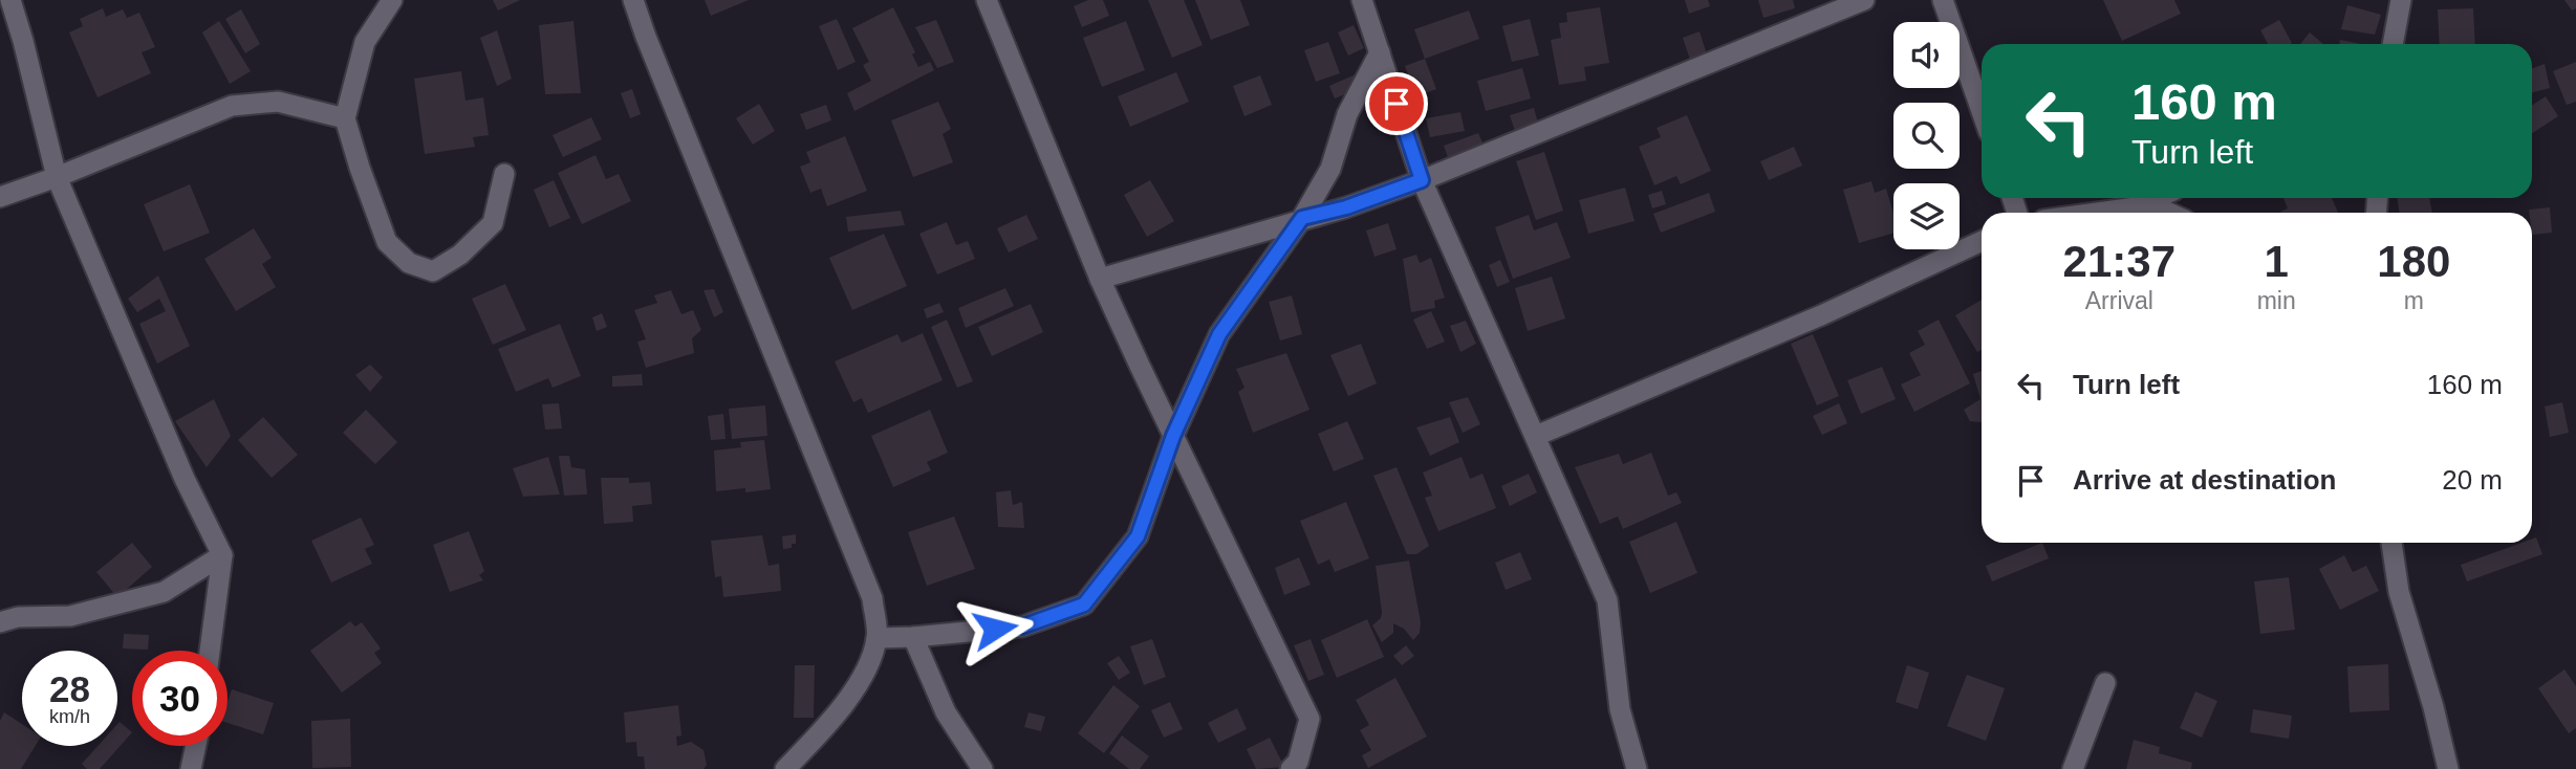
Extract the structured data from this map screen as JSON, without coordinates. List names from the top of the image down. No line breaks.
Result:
{"page":{"turn":["160 m","Turn left"],"eta":["21:37","Arrival","1","min","180","m"],"list":[{"name":"Turn left","value":"160 m"},{"name":"Arrive at destination","value":"20 m"}],"speed":"28 km/h","limit":"30"}}
